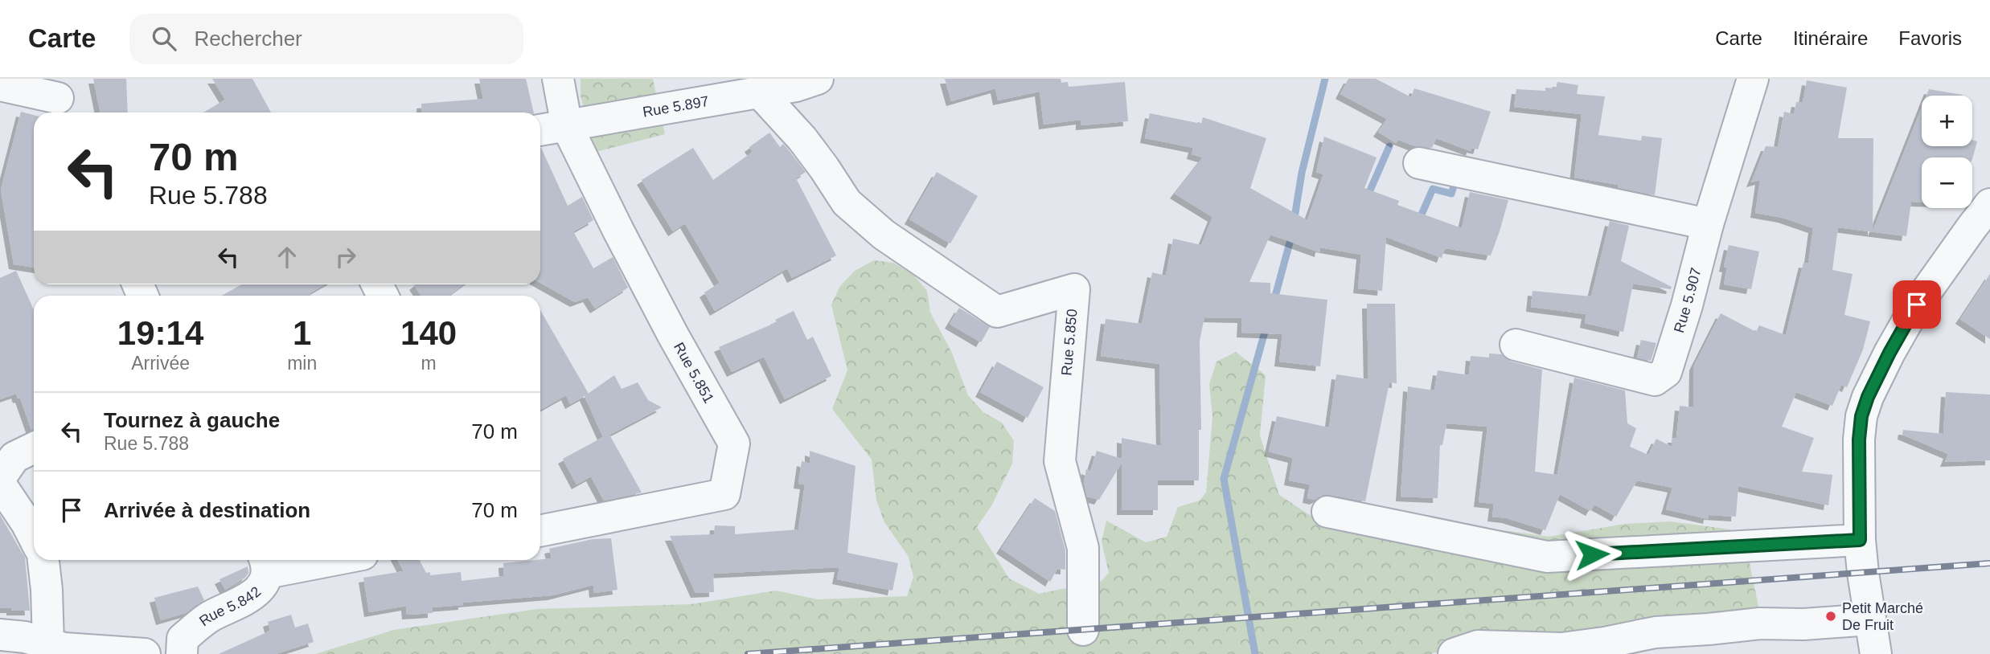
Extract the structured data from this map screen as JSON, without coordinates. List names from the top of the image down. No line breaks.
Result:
{"streets":{"street":["Rue 5.897","Rue 5.907","Rue 5.850","Rue 5.851","Rue 5.842"]},"crossings":[["Rue 5.897","Rue 5.850"],["Rue 5.897","Rue 5.851"]],"places":["Petit Marché De Fruit"],"page":{"header":"Carte","search":"Rechercher","nav":["Carte","Itinéraire","Favoris"],"map_buttons":["+","−"],"turn":["70 m","Rue 5.788"],"eta":["19:14","Arrivée","1","min","140","m"],"list":[{"name":"Tournez à gauche","note":"Rue 5.788","value":"70 m"},{"name":"Arrivée à destination","value":"70 m"}]}}
